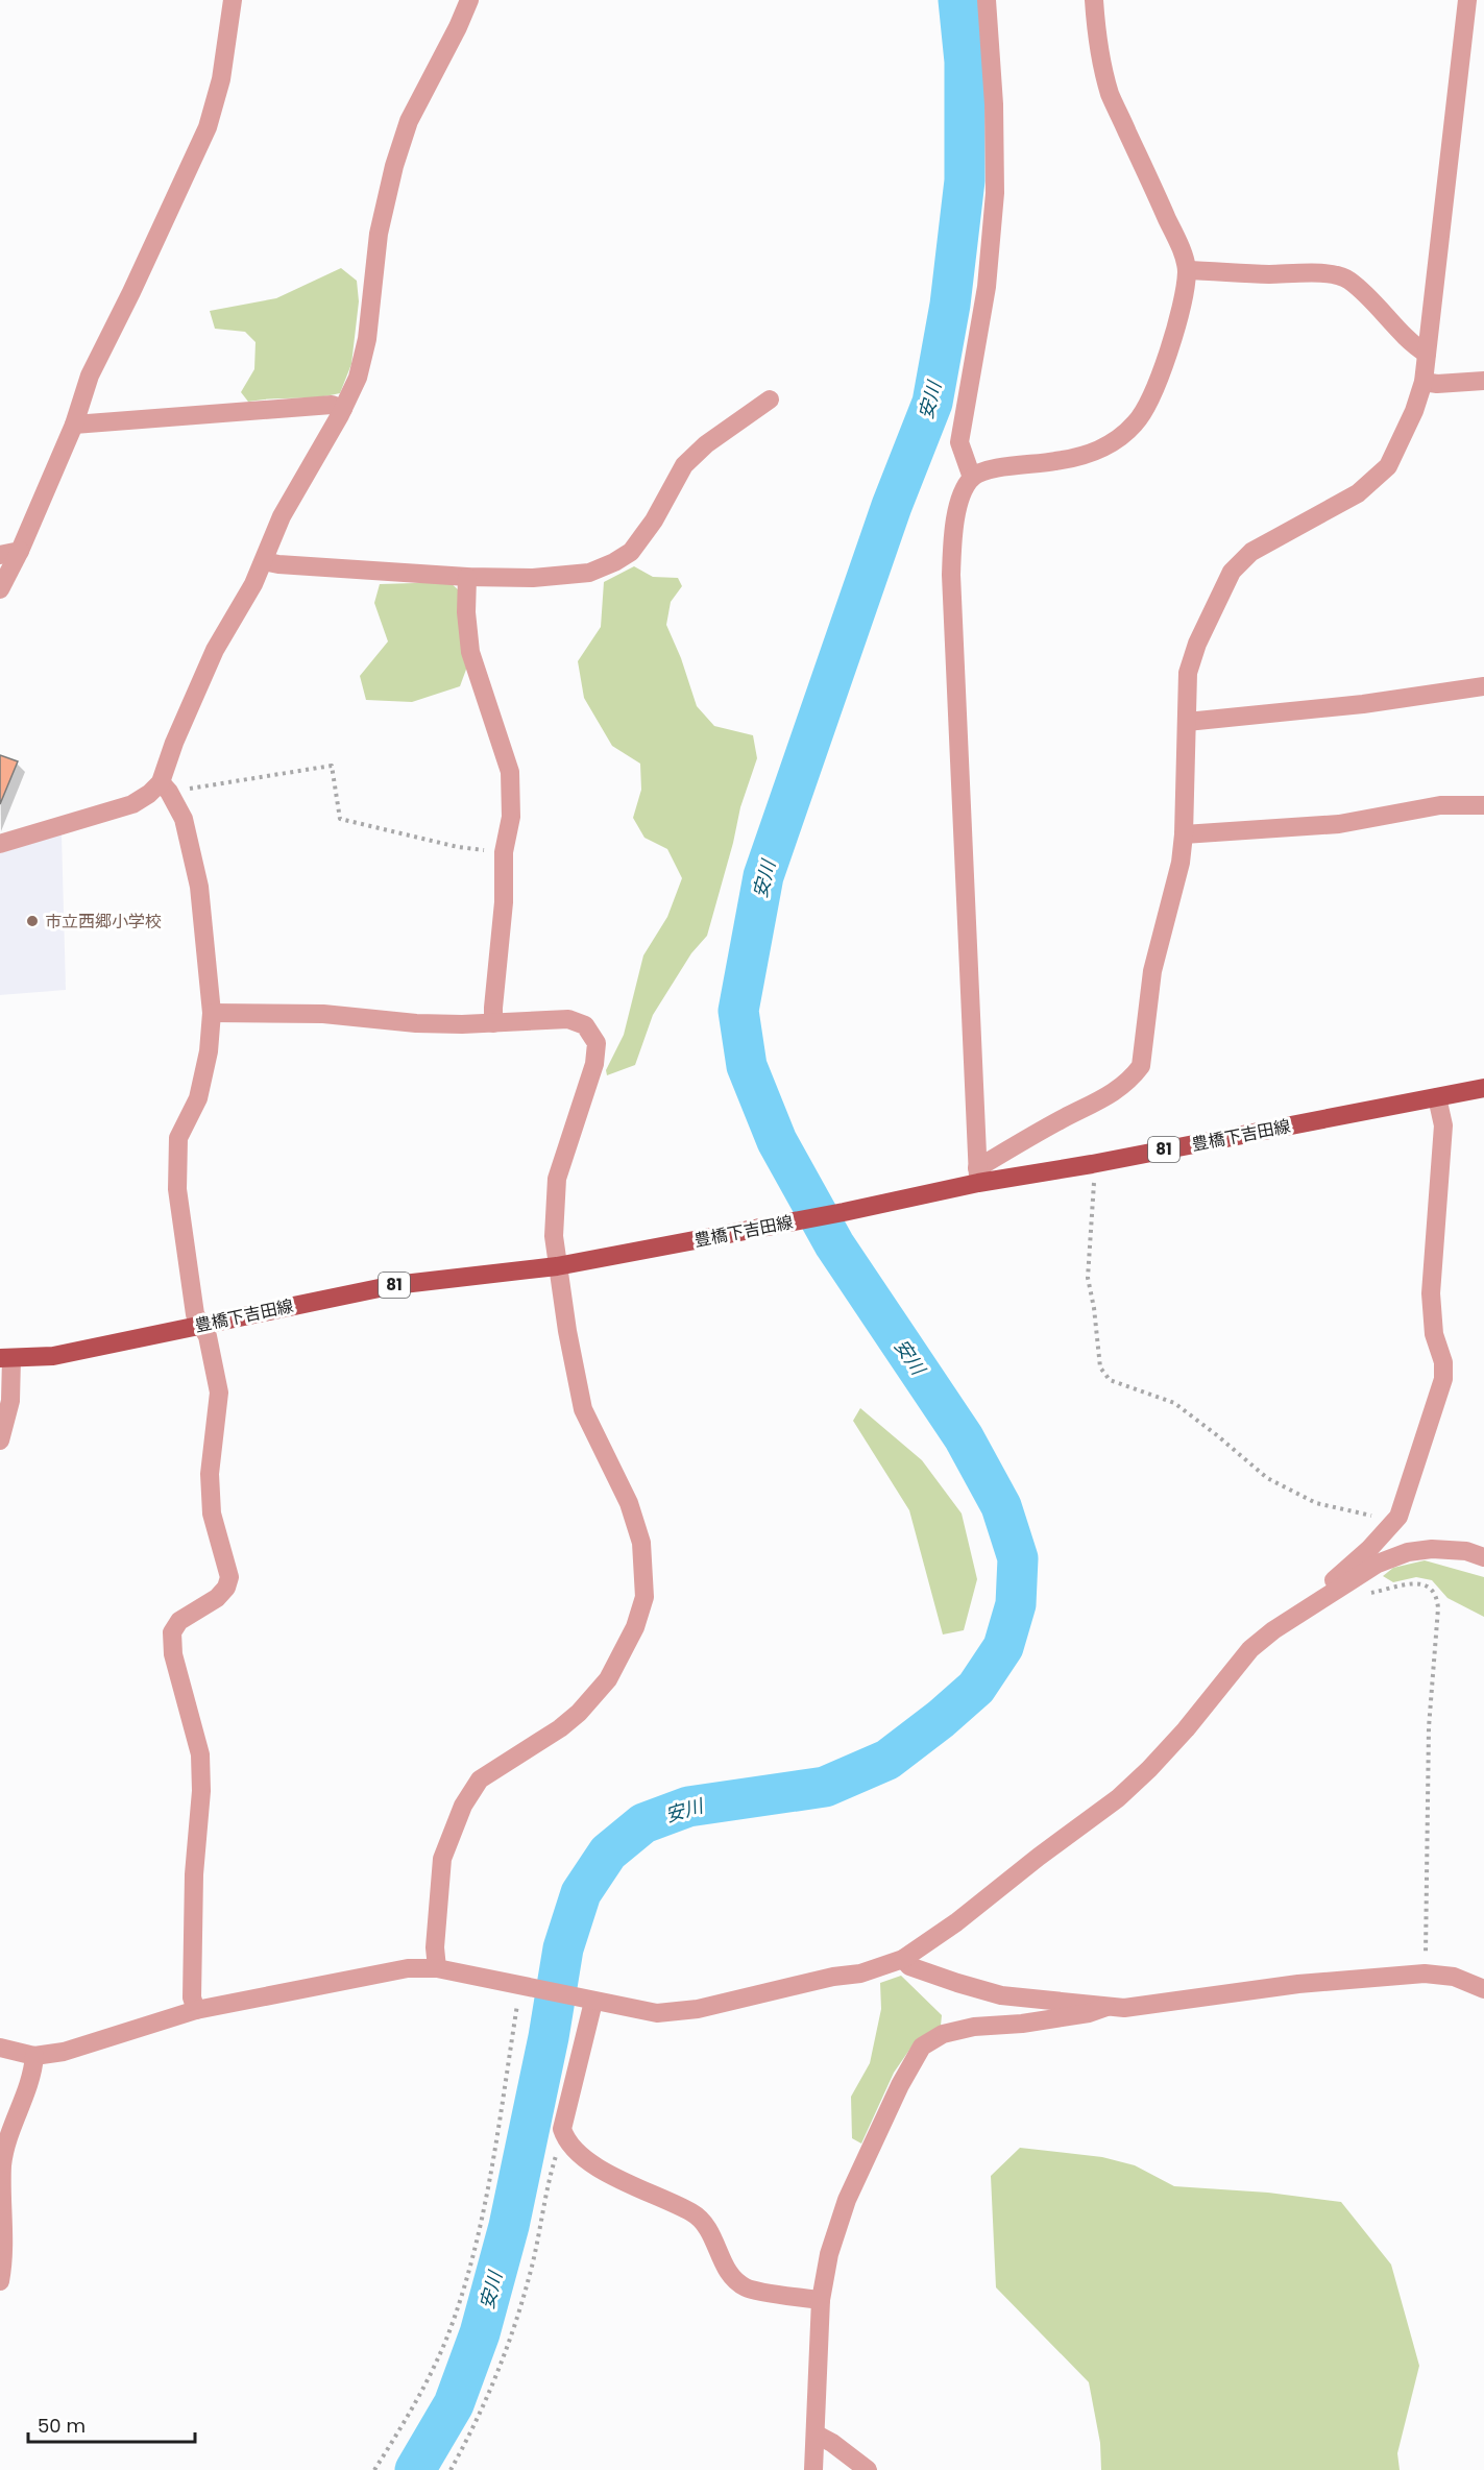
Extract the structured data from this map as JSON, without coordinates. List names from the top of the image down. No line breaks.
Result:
{"streets":{"main road":["豊橋下吉田線","81"]},"water":["安川"],"places":["市立西郷小学校"],"scale_bar":"50 m"}
